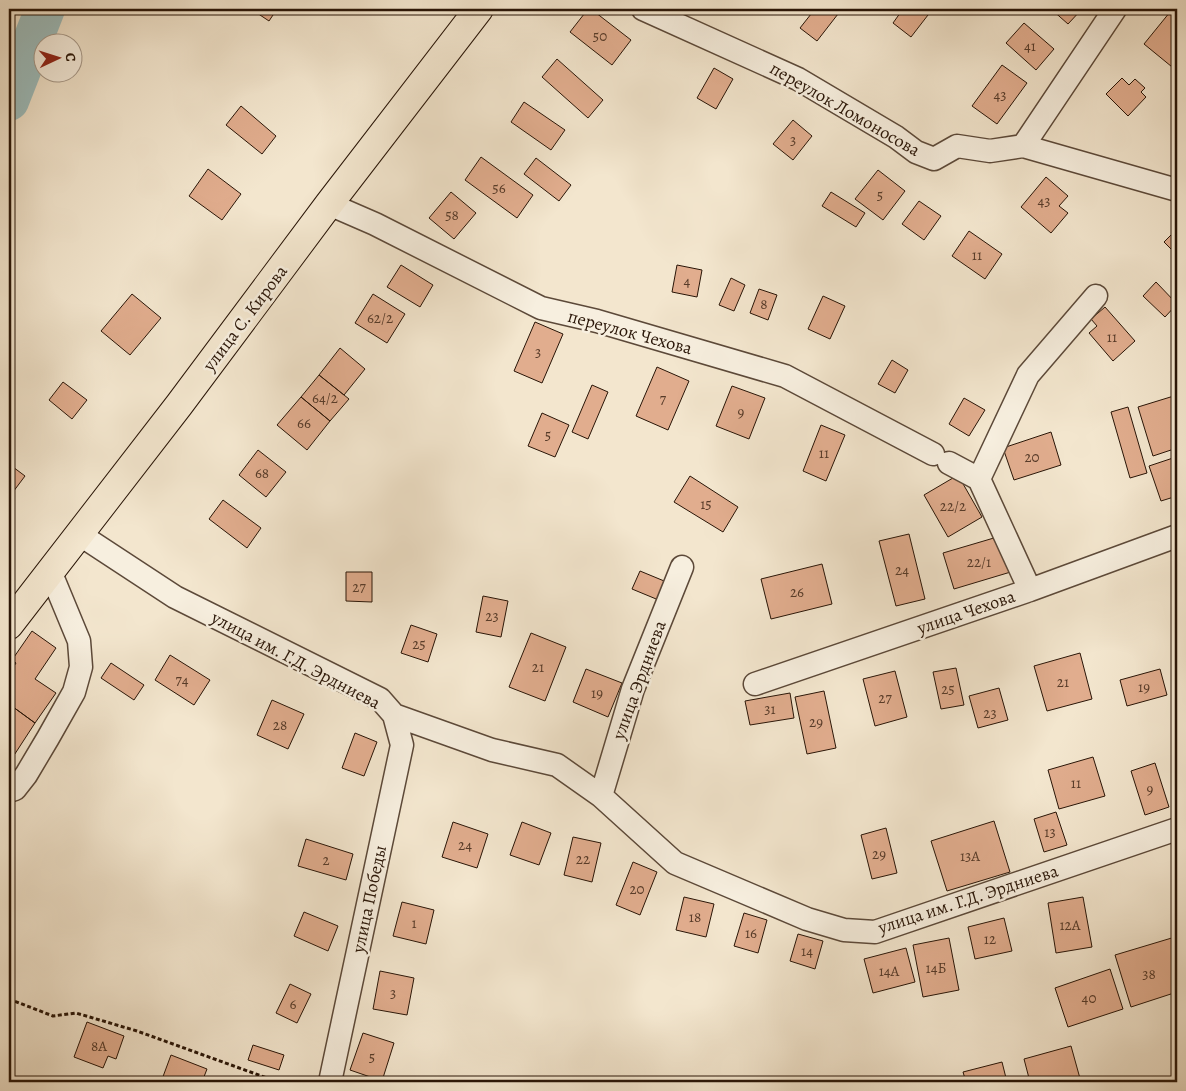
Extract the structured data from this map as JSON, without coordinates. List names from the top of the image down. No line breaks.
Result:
{"streets":{"main road":["улица С. Кирова"],"street":["переулок Ломоносова","переулок Чехова","улица Чехова","улица им. Г.Д. Эрдниева","улица Эрдниева","улица Победы"]},"crossings":[["улица С. Кирова","переулок Чехова"],["улица С. Кирова","улица им. Г.Д. Эрдниева"],["улица им. Г.Д. Эрдниева","улица Эрдниева"],["улица им. Г.Д. Эрдниева","улица Победы"]],"house_numbers":["50","41","43","3","56","5","43","58","11","4","8","62/2","11","3","64/2","7","9","66","5","11","20","68","15","22/2","22/1","24","27","26","23","25","21","74","21","19","25","19","27","31","23","29","28","11","9","13","24","29","13А","22","2","20","18","1","12А","16","12","14","14Б","14А","38","3","40","6","8А","5"],"north":"right"}
